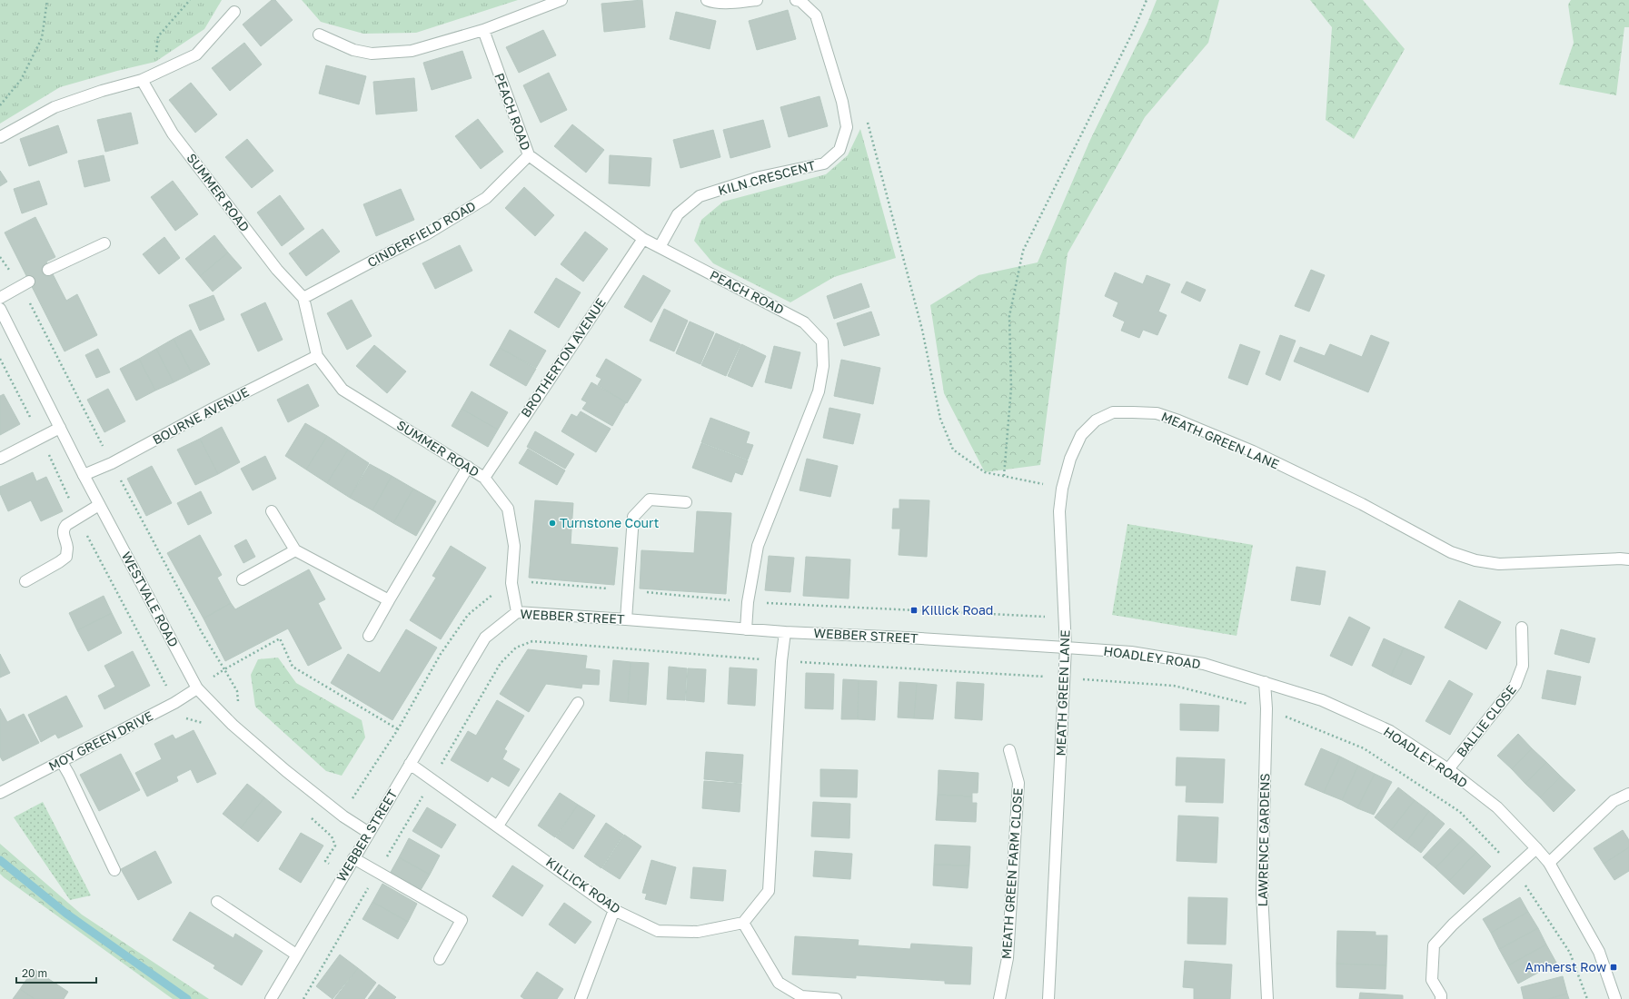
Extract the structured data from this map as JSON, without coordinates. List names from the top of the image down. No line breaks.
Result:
{"streets":{"street":["PEACH ROAD","KILN CRESCENT","SUMMER ROAD","CINDERFIELD ROAD","BROTHERTON AVENUE","BOURNE AVENUE","MEATH GREEN LANE","WESTVALE ROAD","WEBBER STREET","HOADLEY ROAD","BALLIE CLOSE","MOY GREEN DRIVE","LAWRENCE GARDENS","MEATH GREEN FARM CLOSE","KILLICK ROAD"]},"crossings":[["PEACH ROAD","KILN CRESCENT"],["PEACH ROAD","CINDERFIELD ROAD"],["PEACH ROAD","BROTHERTON AVENUE"],["PEACH ROAD","WEBBER STREET"],["SUMMER ROAD","CINDERFIELD ROAD"],["SUMMER ROAD","BROTHERTON AVENUE"],["SUMMER ROAD","BOURNE AVENUE"],["SUMMER ROAD","WEBBER STREET"],["BOURNE AVENUE","WESTVALE ROAD"],["MEATH GREEN LANE","WEBBER STREET"],["MEATH GREEN LANE","HOADLEY ROAD"],["WESTVALE ROAD","WEBBER STREET"],["WESTVALE ROAD","MOY GREEN DRIVE"],["WEBBER STREET","HOADLEY ROAD"],["WEBBER STREET","KILLICK ROAD"],["HOADLEY ROAD","BALLIE CLOSE"],["HOADLEY ROAD","LAWRENCE GARDENS"]],"places":{"other":["Turnstone Court"],"transit":["Killick Road","Amherst Row"]},"scale_bar":"20 m"}
